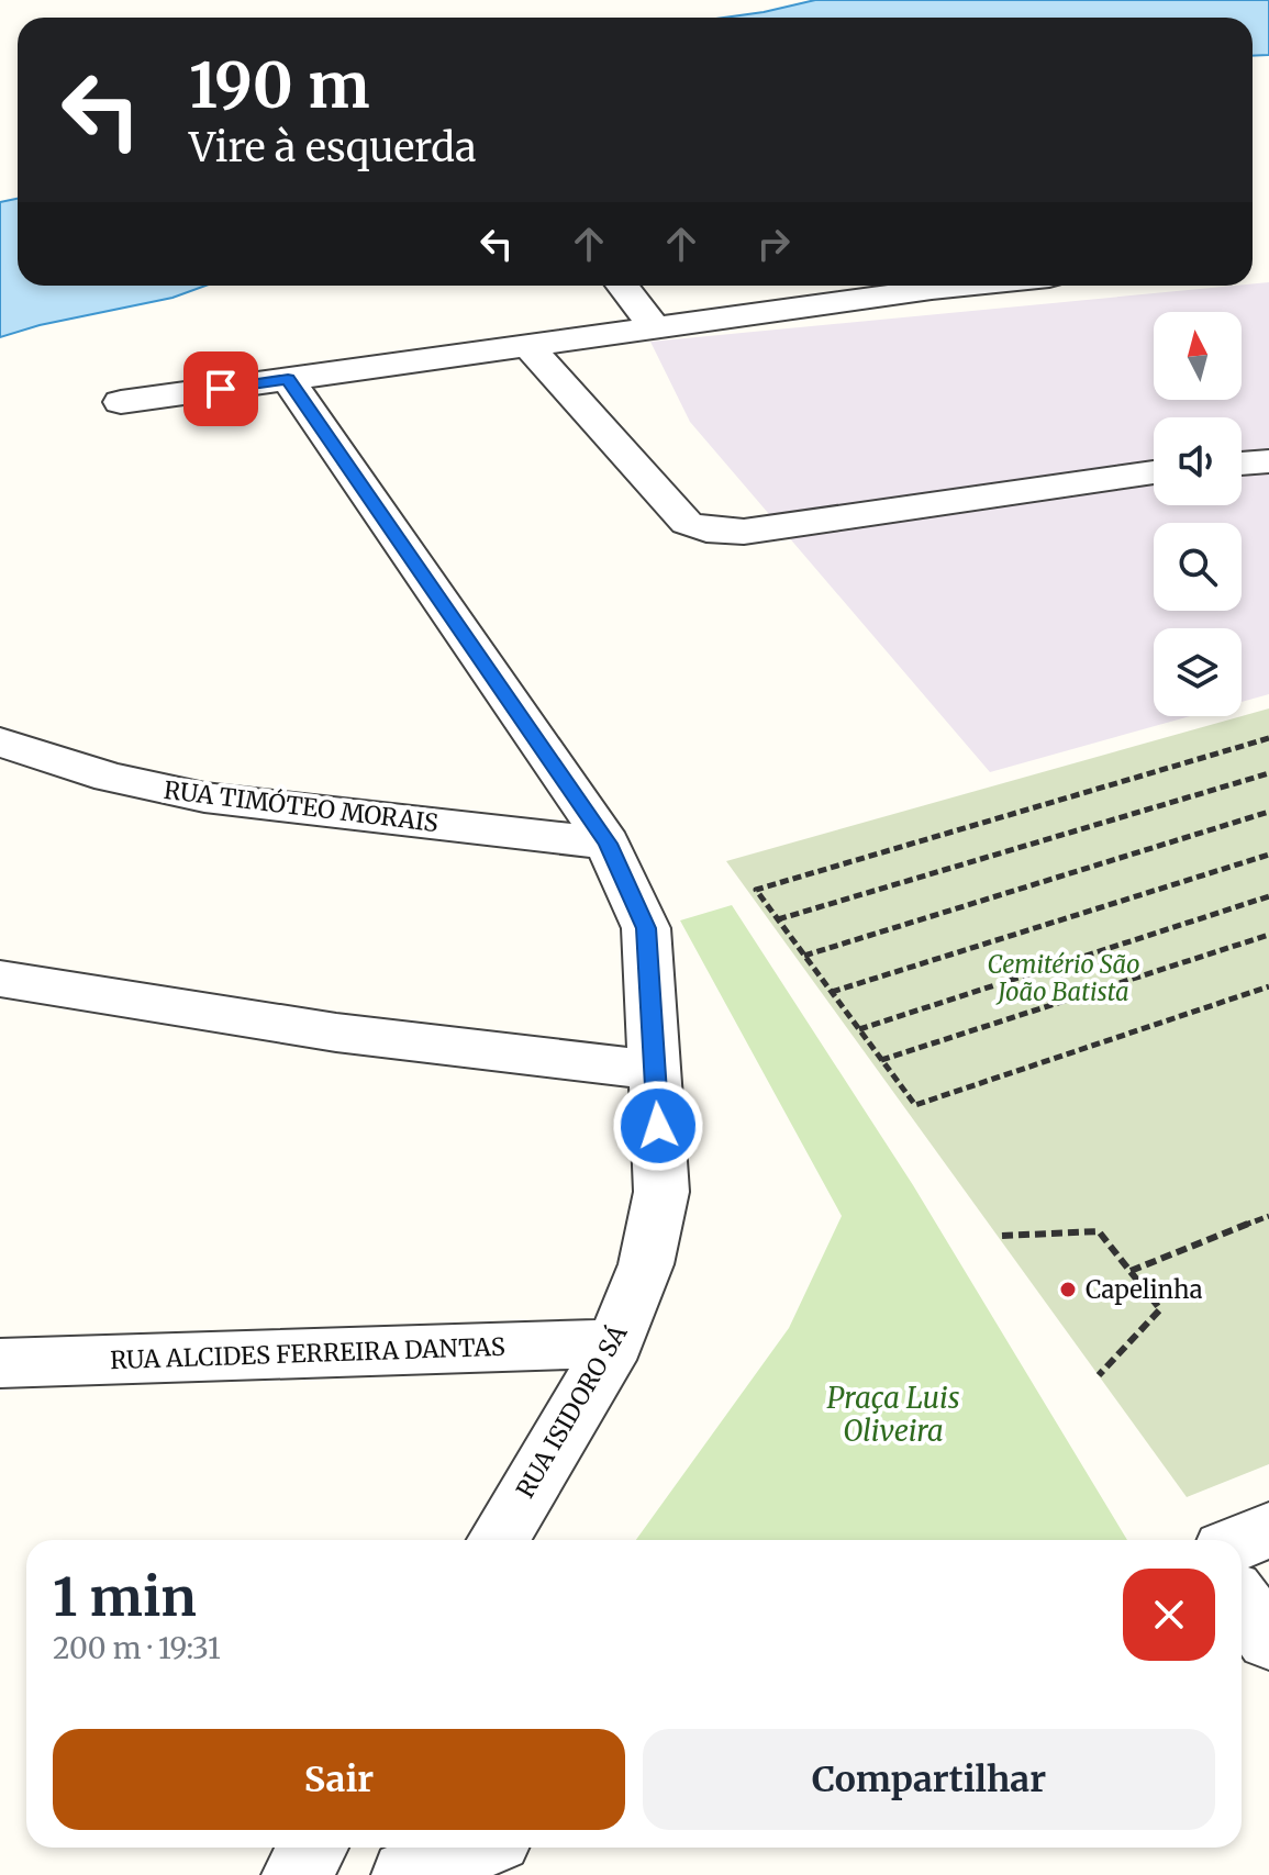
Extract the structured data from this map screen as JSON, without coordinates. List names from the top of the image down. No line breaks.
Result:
{"streets":{"street":["RUA TIMÓTEO MORAIS","RUA ALCIDES FERREIRA DANTAS","RUA ISIDORO SÁ"]},"crossings":[["RUA TIMÓTEO MORAIS","RUA ISIDORO SÁ"],["RUA ALCIDES FERREIRA DANTAS","RUA ISIDORO SÁ"]],"parks":["Cemitério São João Batista","Praça Luis Oliveira"],"places":["Capelinha"],"north":"top","page":{"turn":["190 m","Vire à esquerda"],"heading":["1 min","200 m · 19:31"],"buttons":["Sair","Compartilhar"]}}
